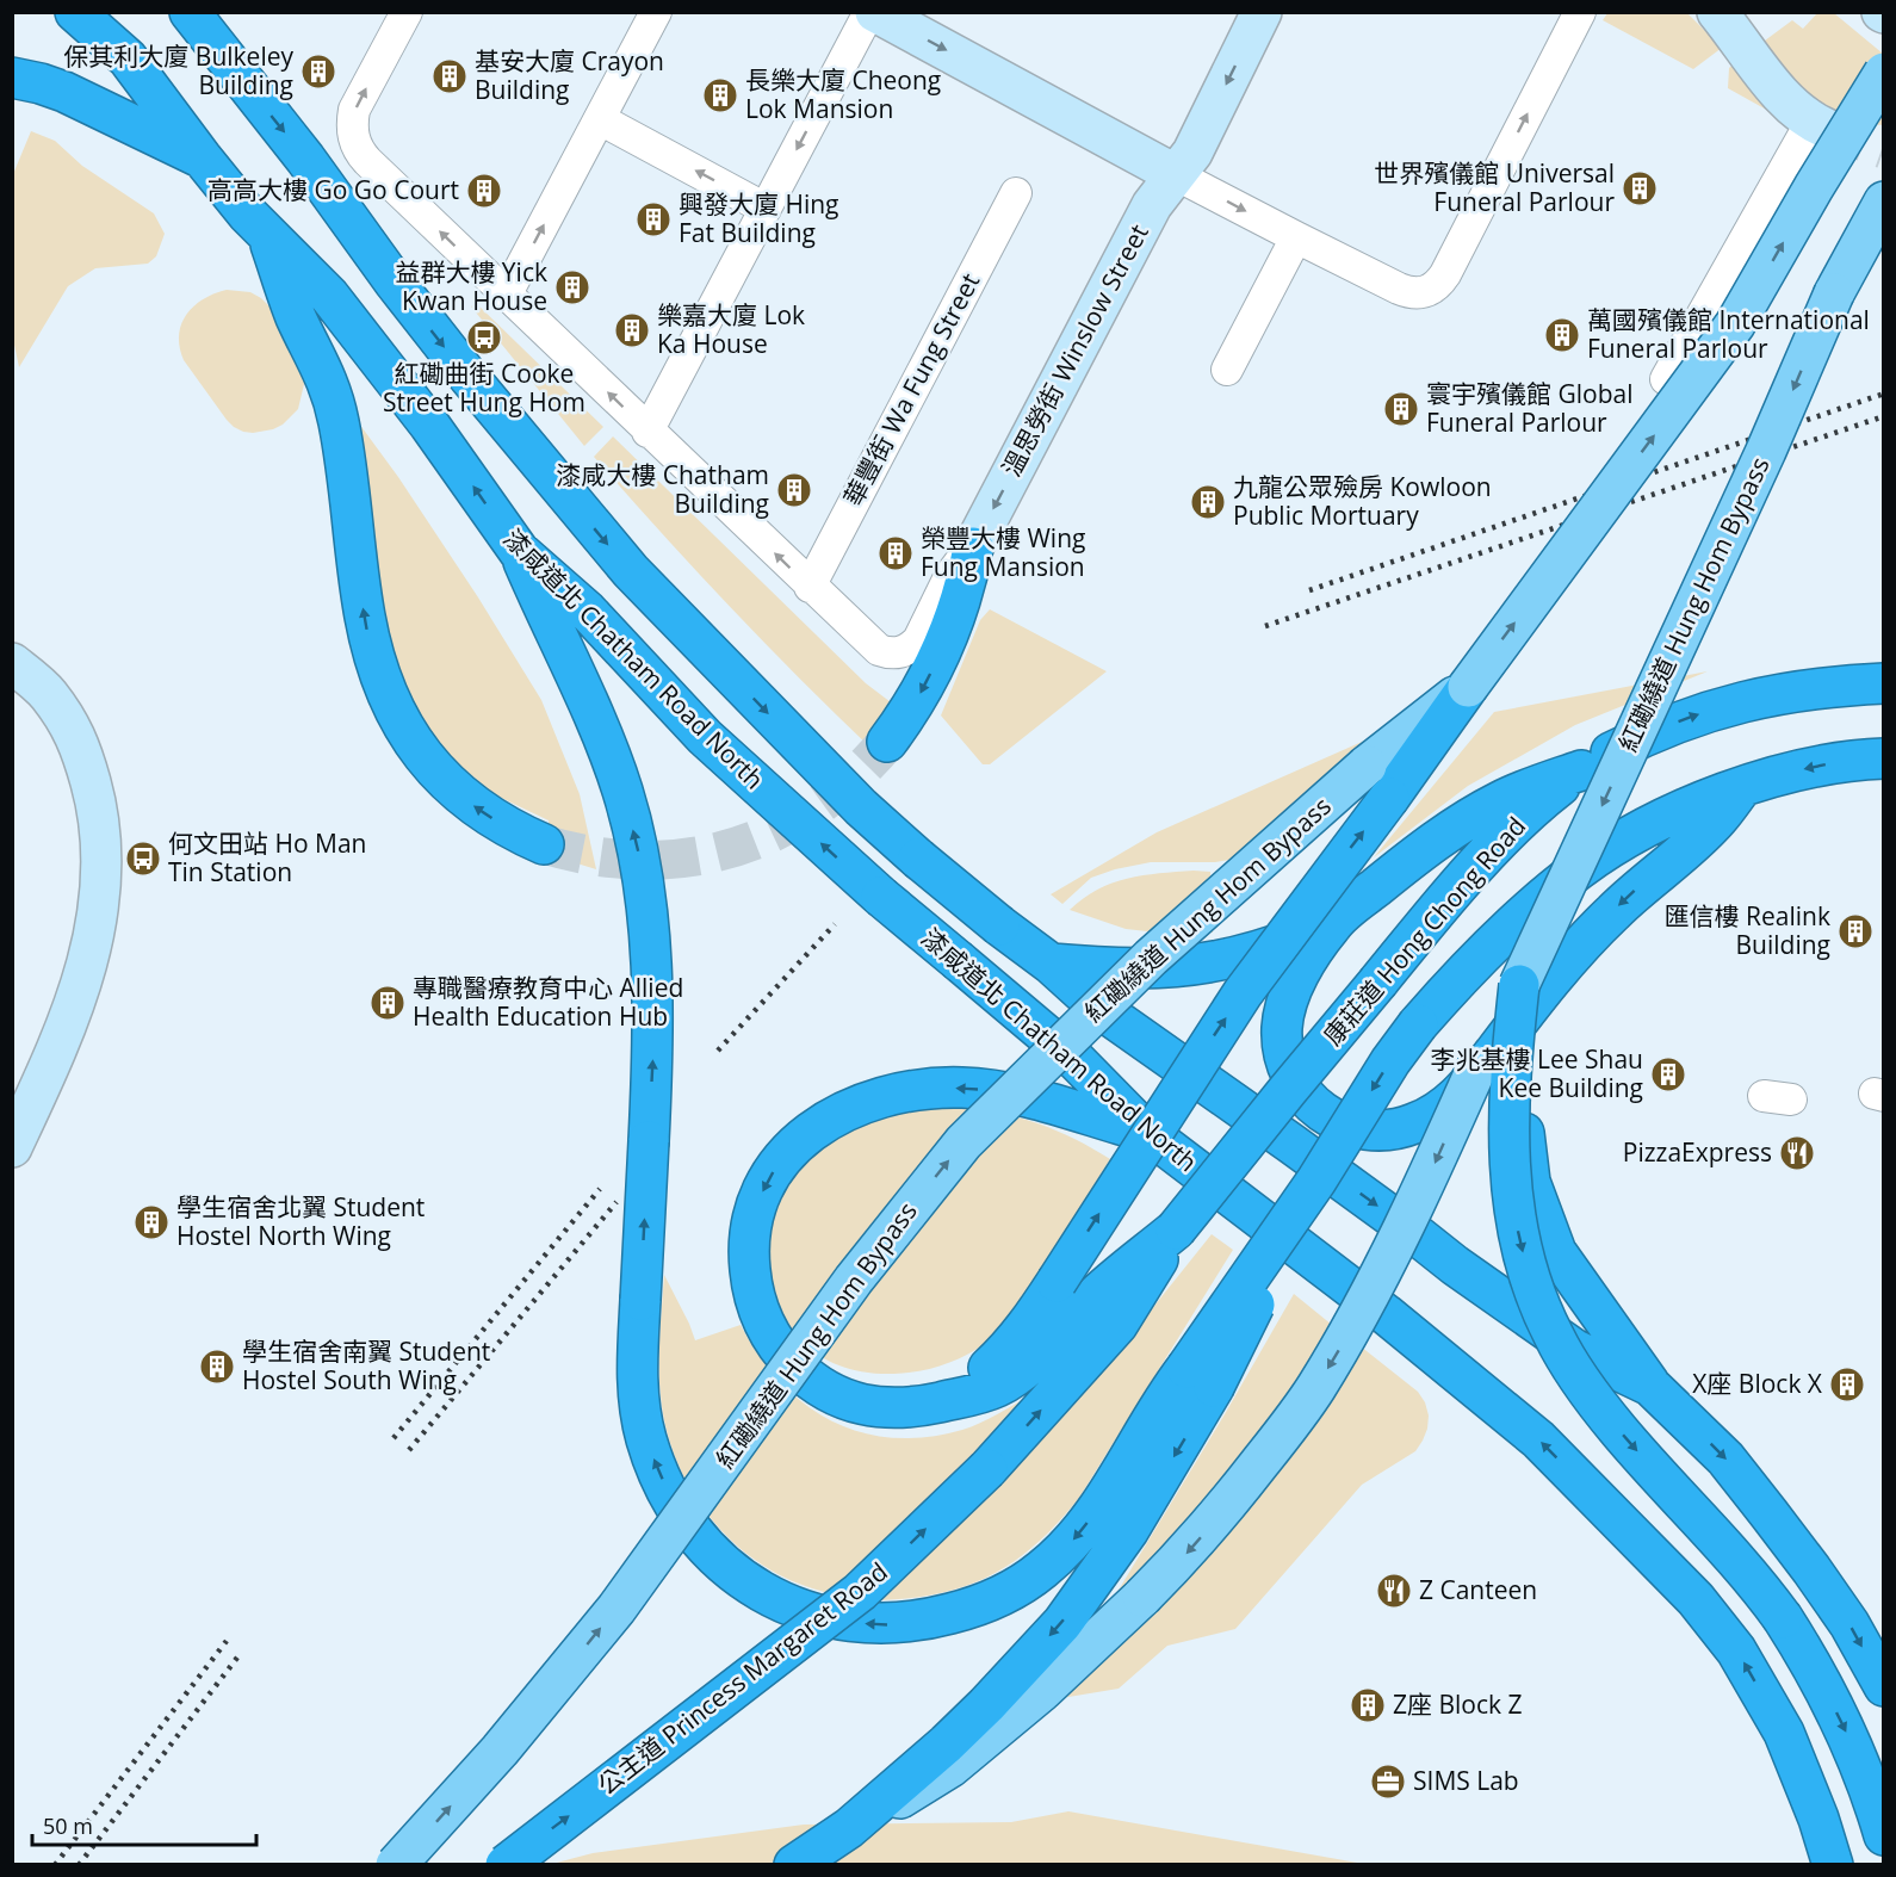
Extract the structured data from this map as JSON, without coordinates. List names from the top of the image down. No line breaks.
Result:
{"streets":{"highway":["漆咸道北 Chatham Road North","康莊道 Hong Chong Road","公主道 Princess Margaret Road"],"main road":["紅磡繞道 Hung Hom Bypass"],"street":["溫思勞街 Winslow Street","華豐街 Wa Fung Street"]},"crossings":[["溫思勞街 Winslow Street","華豐街 Wa Fung Street"],["康莊道 Hong Chong Road","公主道 Princess Margaret Road"]],"places":{"building":["保其利大廈 Bulkeley Building","基安大廈 Crayon Building","長樂大廈 Cheong Lok Mansion","世界殯儀館 Universal Funeral Parlour","高高大樓 Go Go Court","興發大廈 Hing Fat Building","益群大樓 Yick Kwan House","樂嘉大廈 Lok Ka House","萬國殯儀館 International Funeral Parlour","寰宇殯儀館 Global Funeral Parlour","漆咸大樓 Chatham Building","九龍公眾殮房 Kowloon Public Mortuary","榮豐大樓 Wing Fung Mansion","匯信樓 Realink Building","專職醫療教育中心 Allied Health Education Hub","李兆基樓 Lee Shau Kee Building","學生宿舍北翼 Student Hostel North Wing","學生宿舍南翼 Student Hostel South Wing","X座 Block X","Z座 Block Z"],"bus stop":["紅磡曲街 Cooke Street Hung Hom","何文田站 Ho Man Tin Station"],"restaurant":["PizzaExpress","Z Canteen"],"office":["SIMS Lab"]},"scale_bar":"50 m"}
